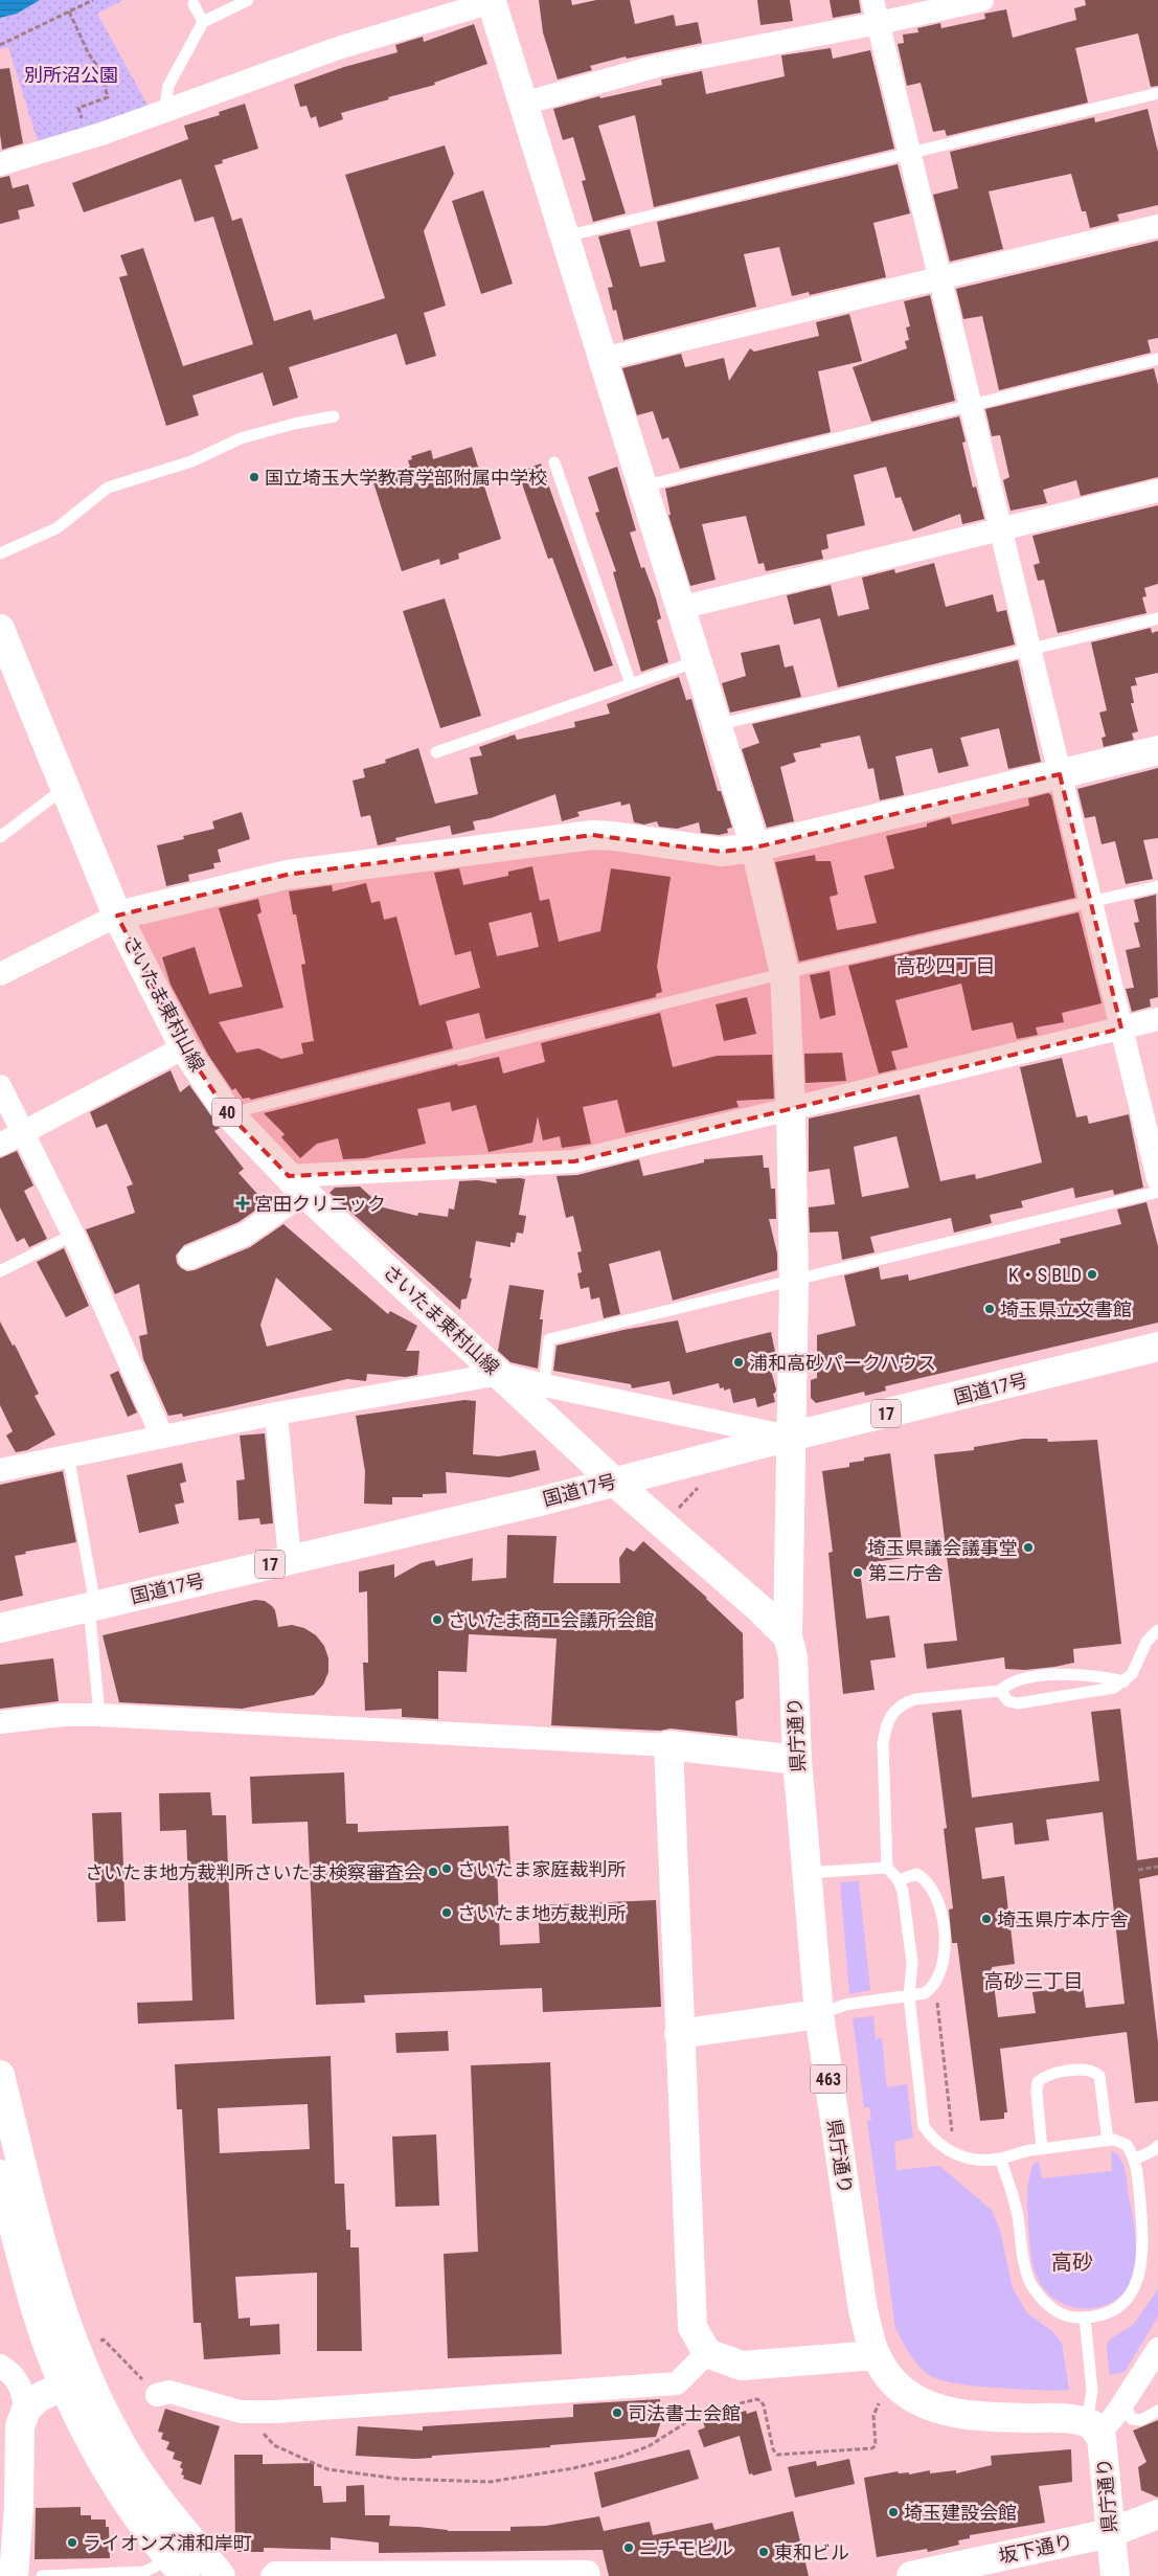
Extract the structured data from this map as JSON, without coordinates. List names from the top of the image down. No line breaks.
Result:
{"streets":{"main road":["さいたま東村山線","40","国道17号","17","県庁通り","463","坂下通り"]},"crossings":[["さいたま東村山線","国道17号"],["国道17号","県庁通り"],["県庁通り","坂下通り"]],"districts":["高砂四丁目","高砂三丁目","高砂"],"parks":["別所沼公園"],"places":{"other":["国立埼玉大学教育学部附属中学校","K・S BLD","埼玉県立文書館","浦和高砂パークハウス","埼玉県議会議事堂","第三庁舎","さいたま商工会議所会館","さいたま家庭裁判所","さいたま地方裁判所さいたま検察審査会","さいたま地方裁判所","埼玉県庁本庁舎","司法書士会館","埼玉建設会館","ライオンズ浦和岸町","ニチモビル","東和ビル"],"health":["宮田クリニック"]}}
